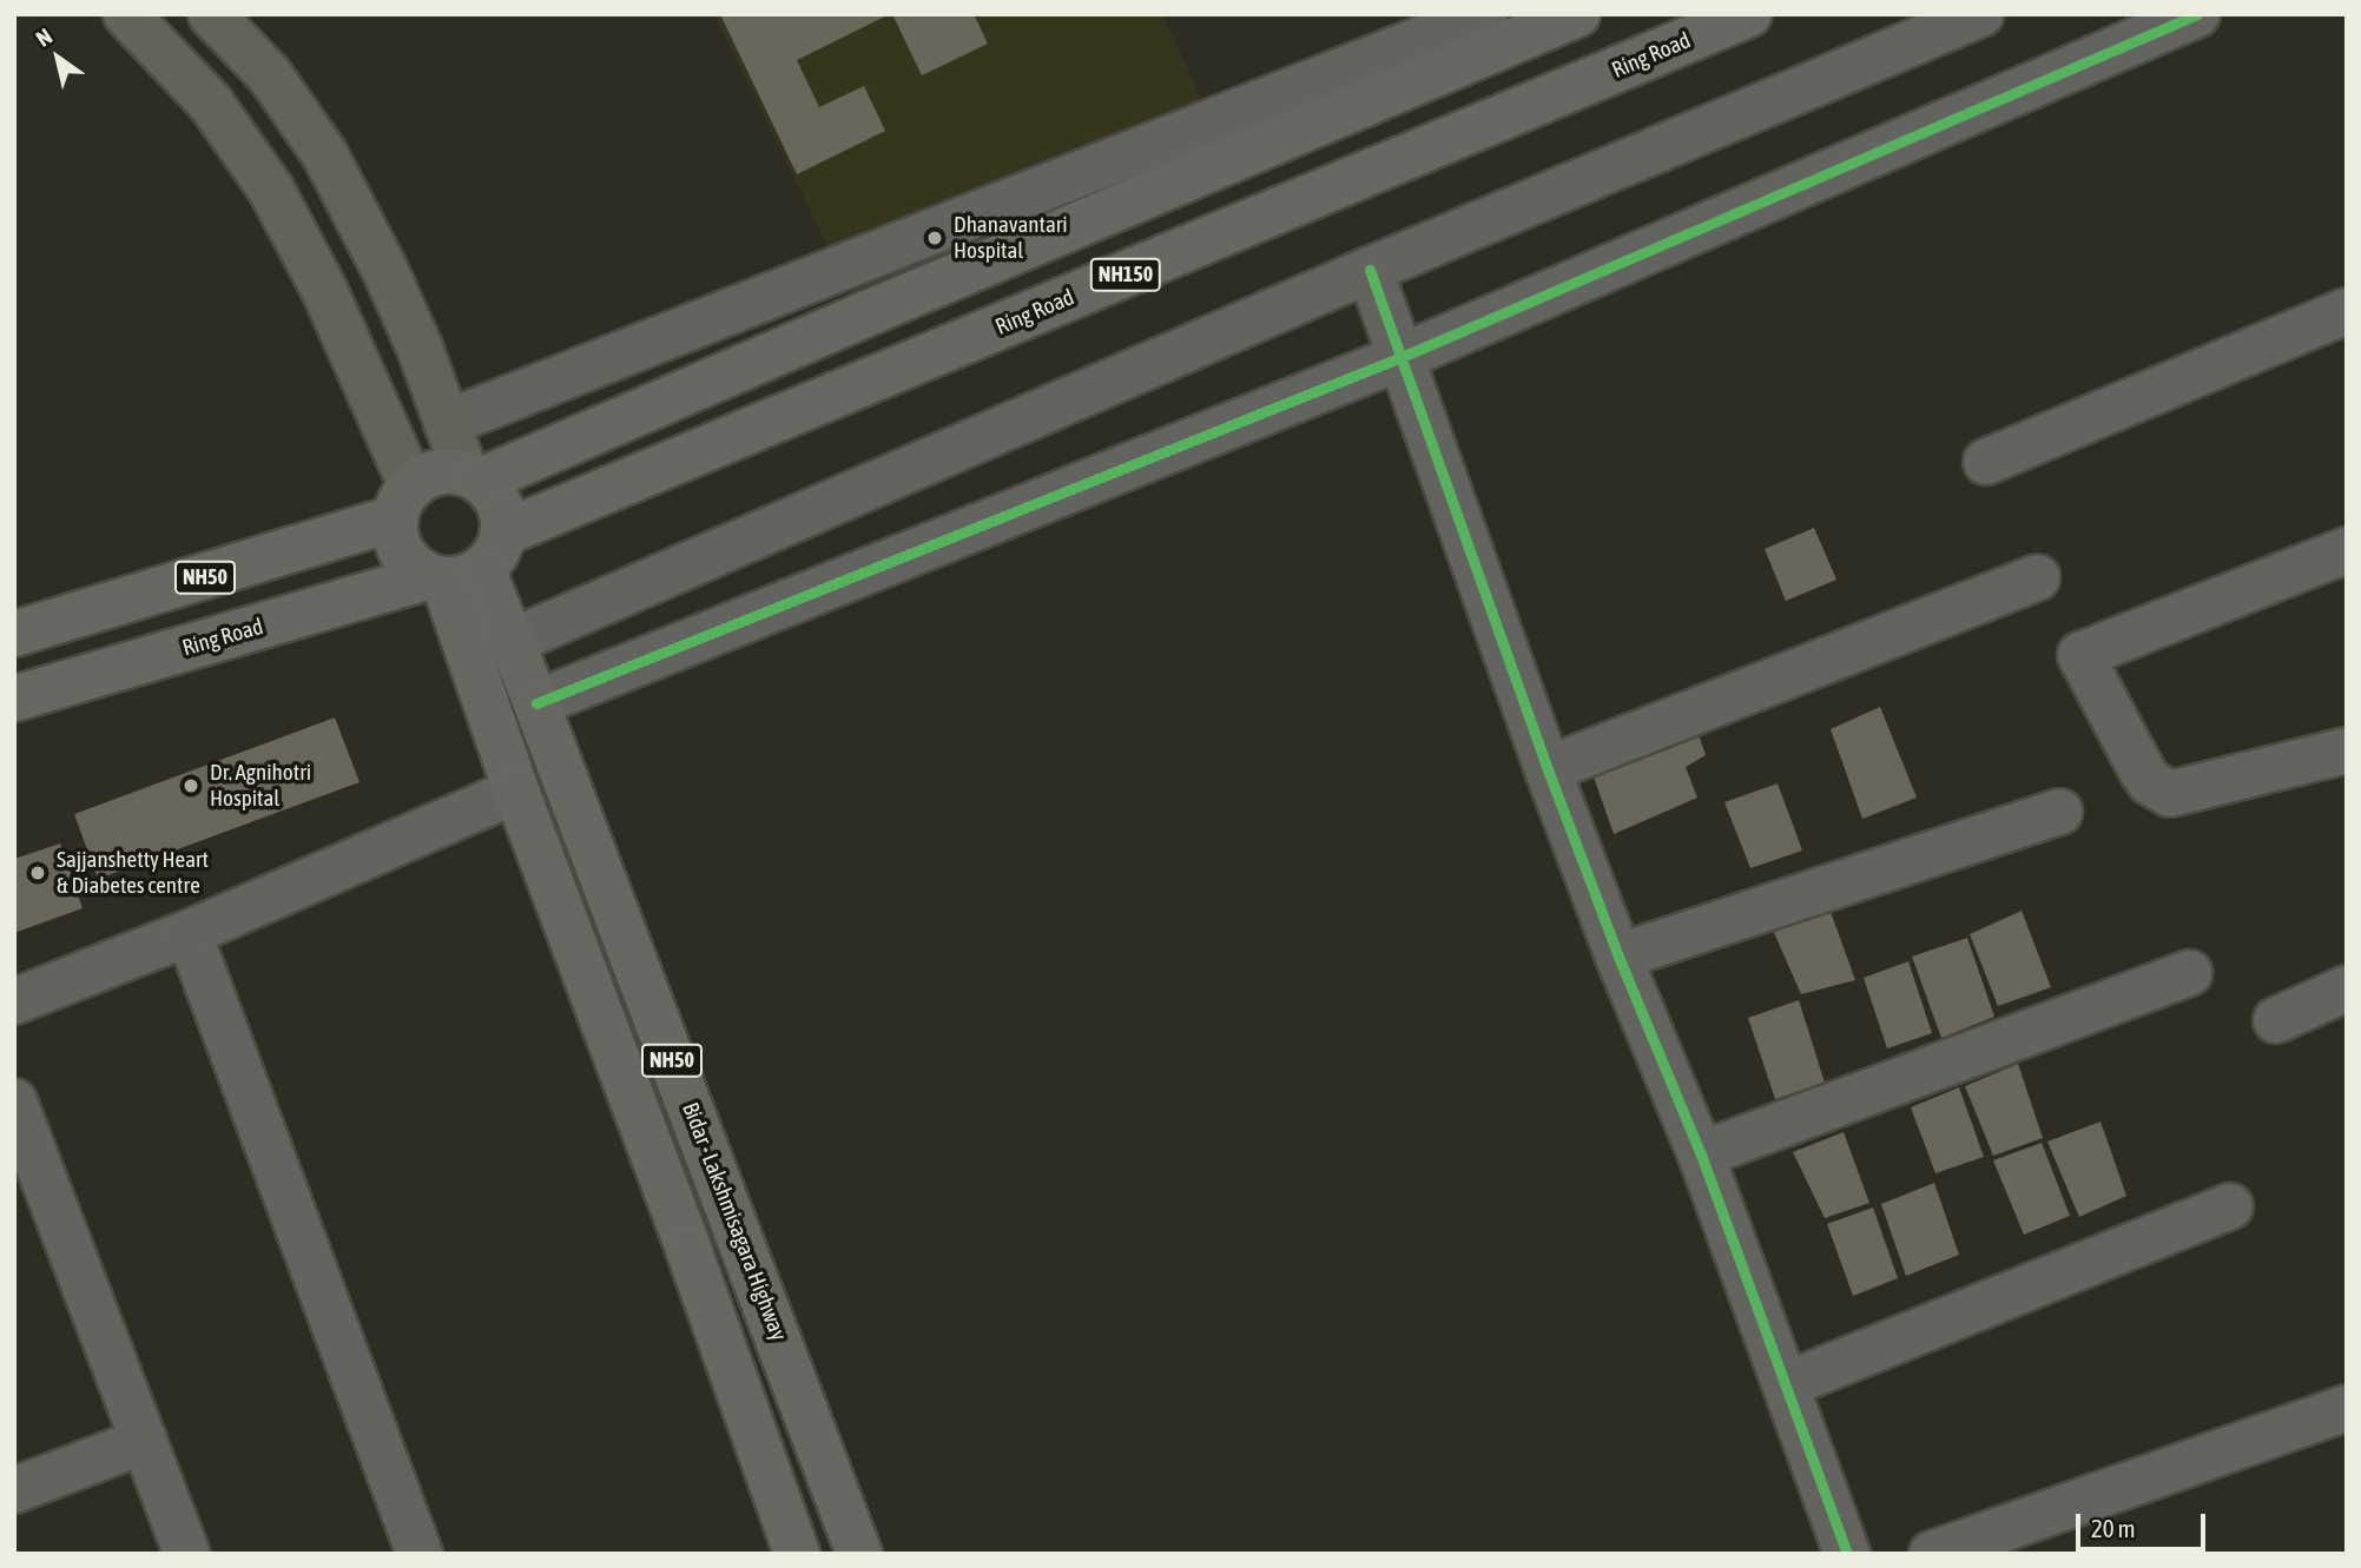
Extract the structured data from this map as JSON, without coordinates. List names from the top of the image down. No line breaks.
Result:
{"streets":{"highway":["Ring Road","NH150","NH50","Bidar - Lakshmisagara Highway"]},"crossings":[["Ring Road","NH50"],["Ring Road","Bidar - Lakshmisagara Highway"],["NH50","Bidar - Lakshmisagara Highway"]],"places":["Dhanavantari Hospital","Dr. Agnihotri Hospital","Sajjanshetty Heart & Diabetes centre"],"scale_bar":"20 m","north":"top left"}
